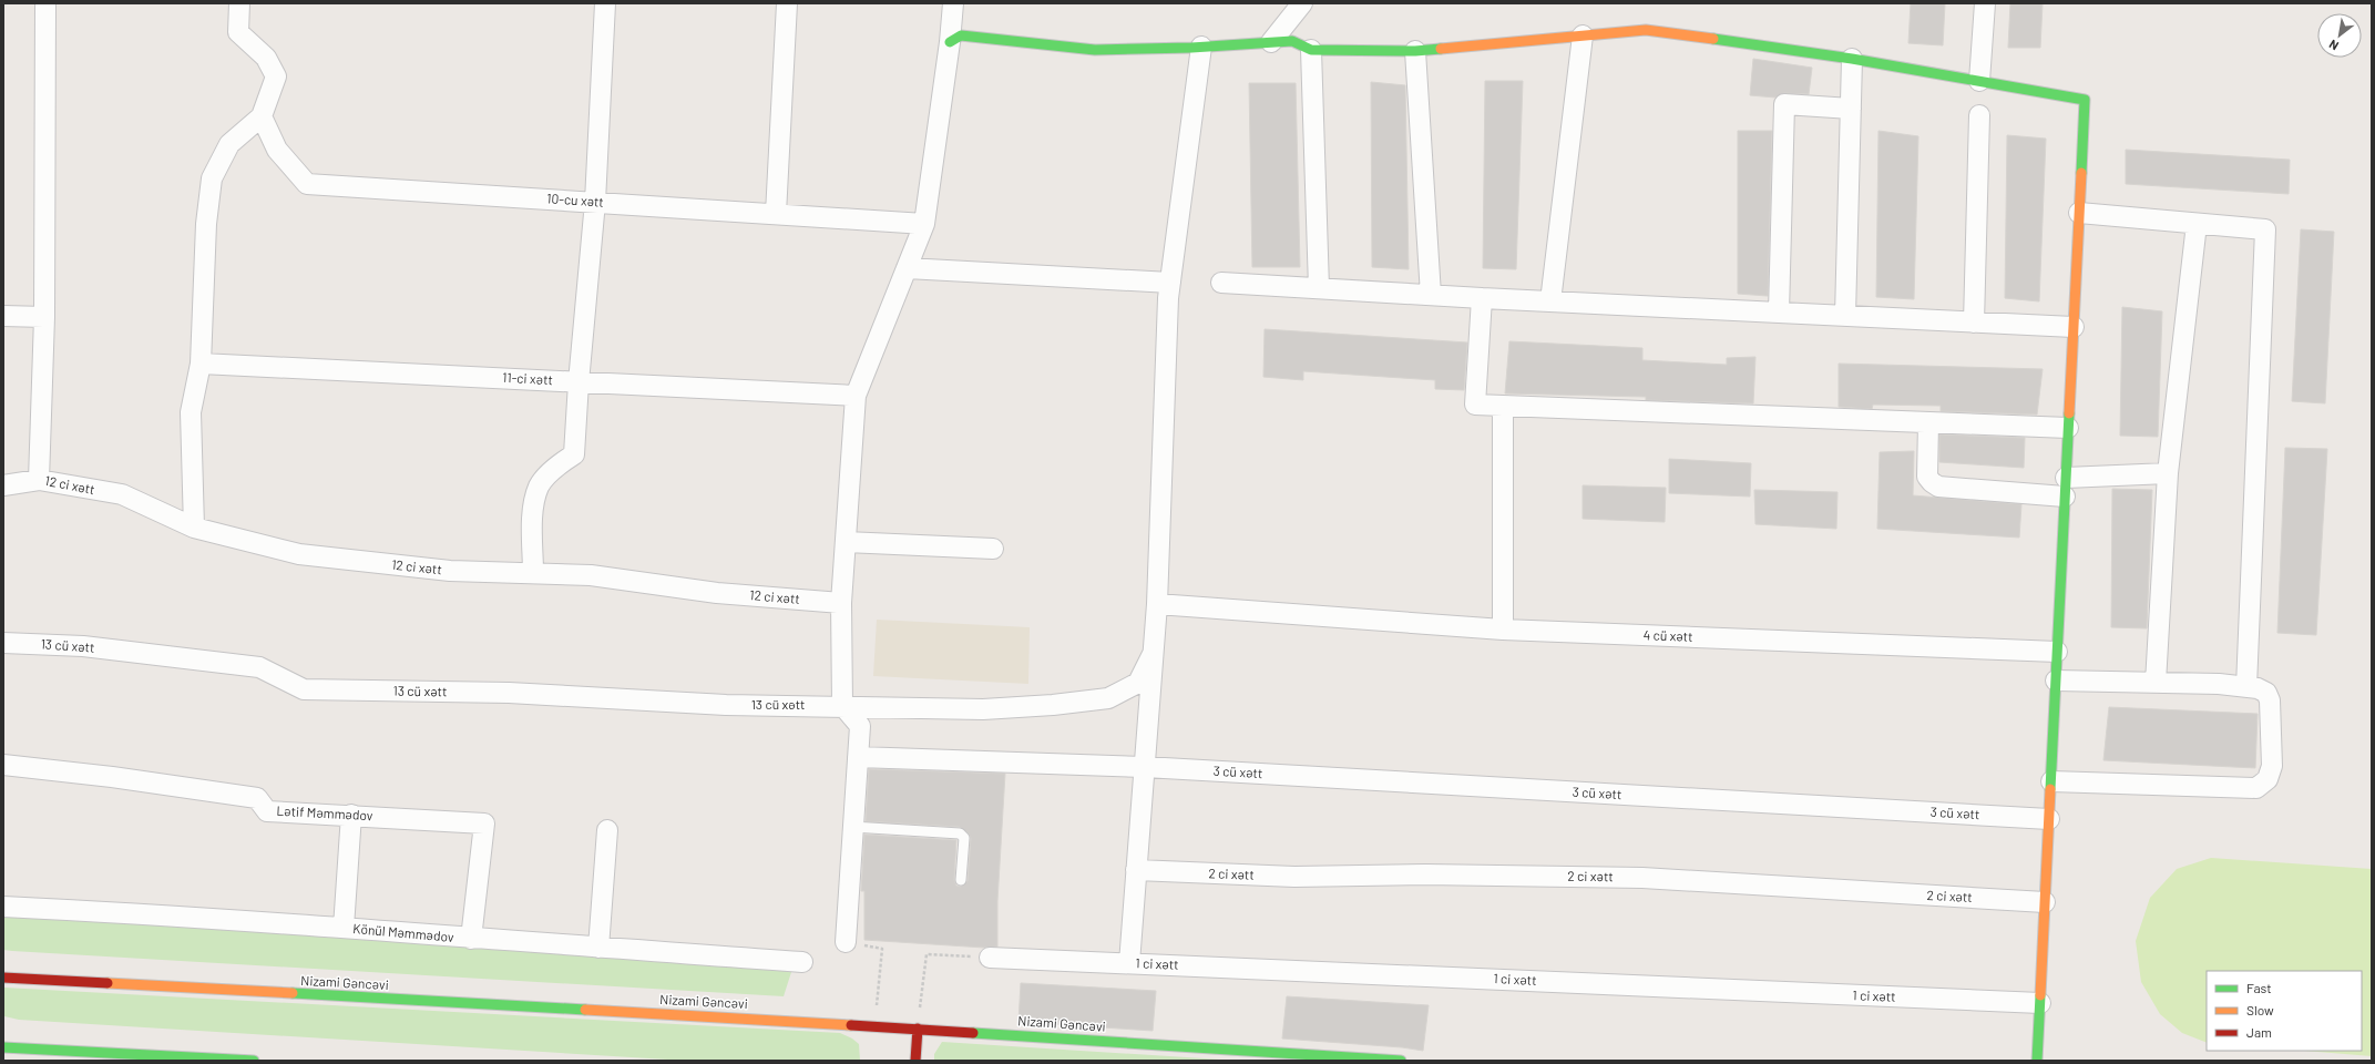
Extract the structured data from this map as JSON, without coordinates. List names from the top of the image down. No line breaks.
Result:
{"streets":{"street":["10-cu xətt","11-ci xətt","12 ci xətt","4 cü xətt","13 cü xətt","3 cü xətt","Lətif Məmmədov","2 ci xətt","Könül Məmmədov","1 ci xətt","Nizami Gəncəvi"]},"crossings":[["Lətif Məmmədov","Könül Məmmədov"]],"legend":["Fast","Slow","Jam"],"north":"bottom left"}
